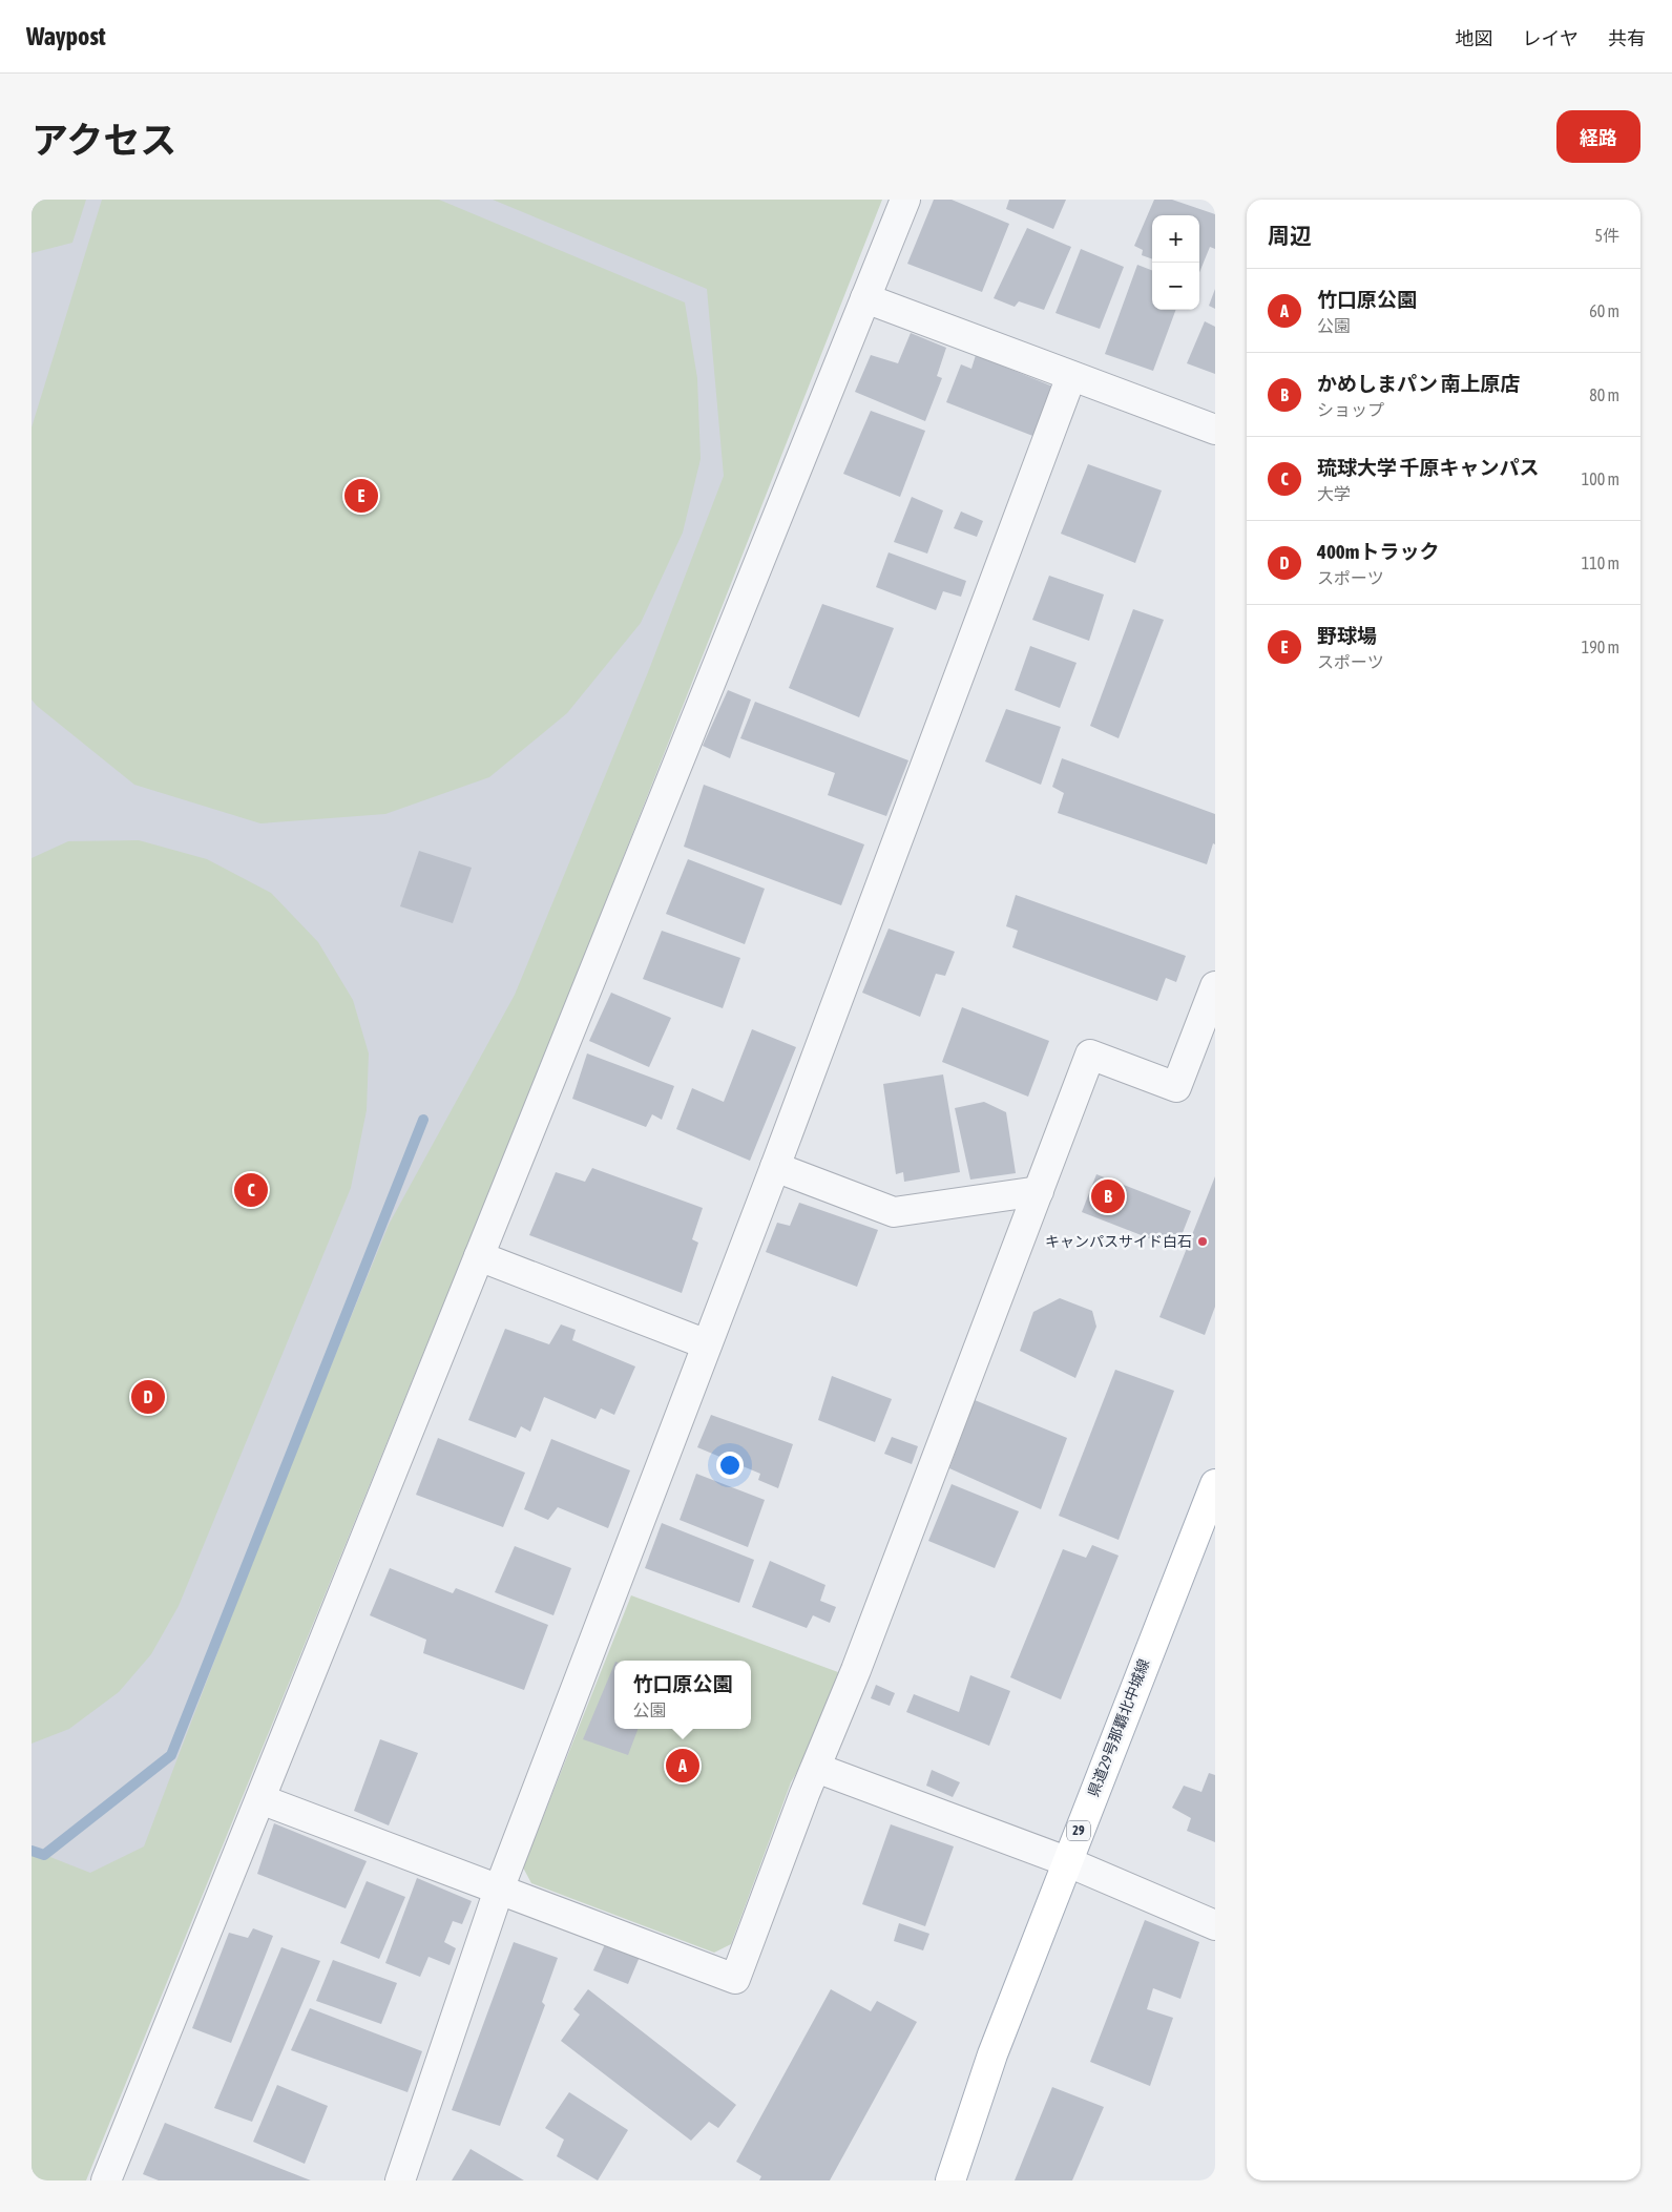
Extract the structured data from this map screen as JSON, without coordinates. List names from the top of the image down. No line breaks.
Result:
{"streets":{"main road":["県道29号那覇北中城線","29"]},"places":["キャンパスサイド白石"],"page":{"header":"Waypost","nav":["地図","レイヤ","共有"],"title":"アクセス","buttons":"経路","heading":["周辺","5件"],"map_buttons":["+","−"],"list":[{"mark":"A","name":"竹口原公園","note":"公園","value":"60 m"},{"mark":"B","name":"かめしまパン 南上原店","note":"ショップ","value":"80 m"},{"mark":"C","name":"琉球大学 千原キャンパス","note":"大学","value":"100 m"},{"mark":"D","name":"400mトラック","note":"スポーツ","value":"110 m"},{"mark":"E","name":"野球場","note":"スポーツ","value":"190 m"}],"pins":["E","C","B","D","A"],"popup":["竹口原公園","公園"]}}
